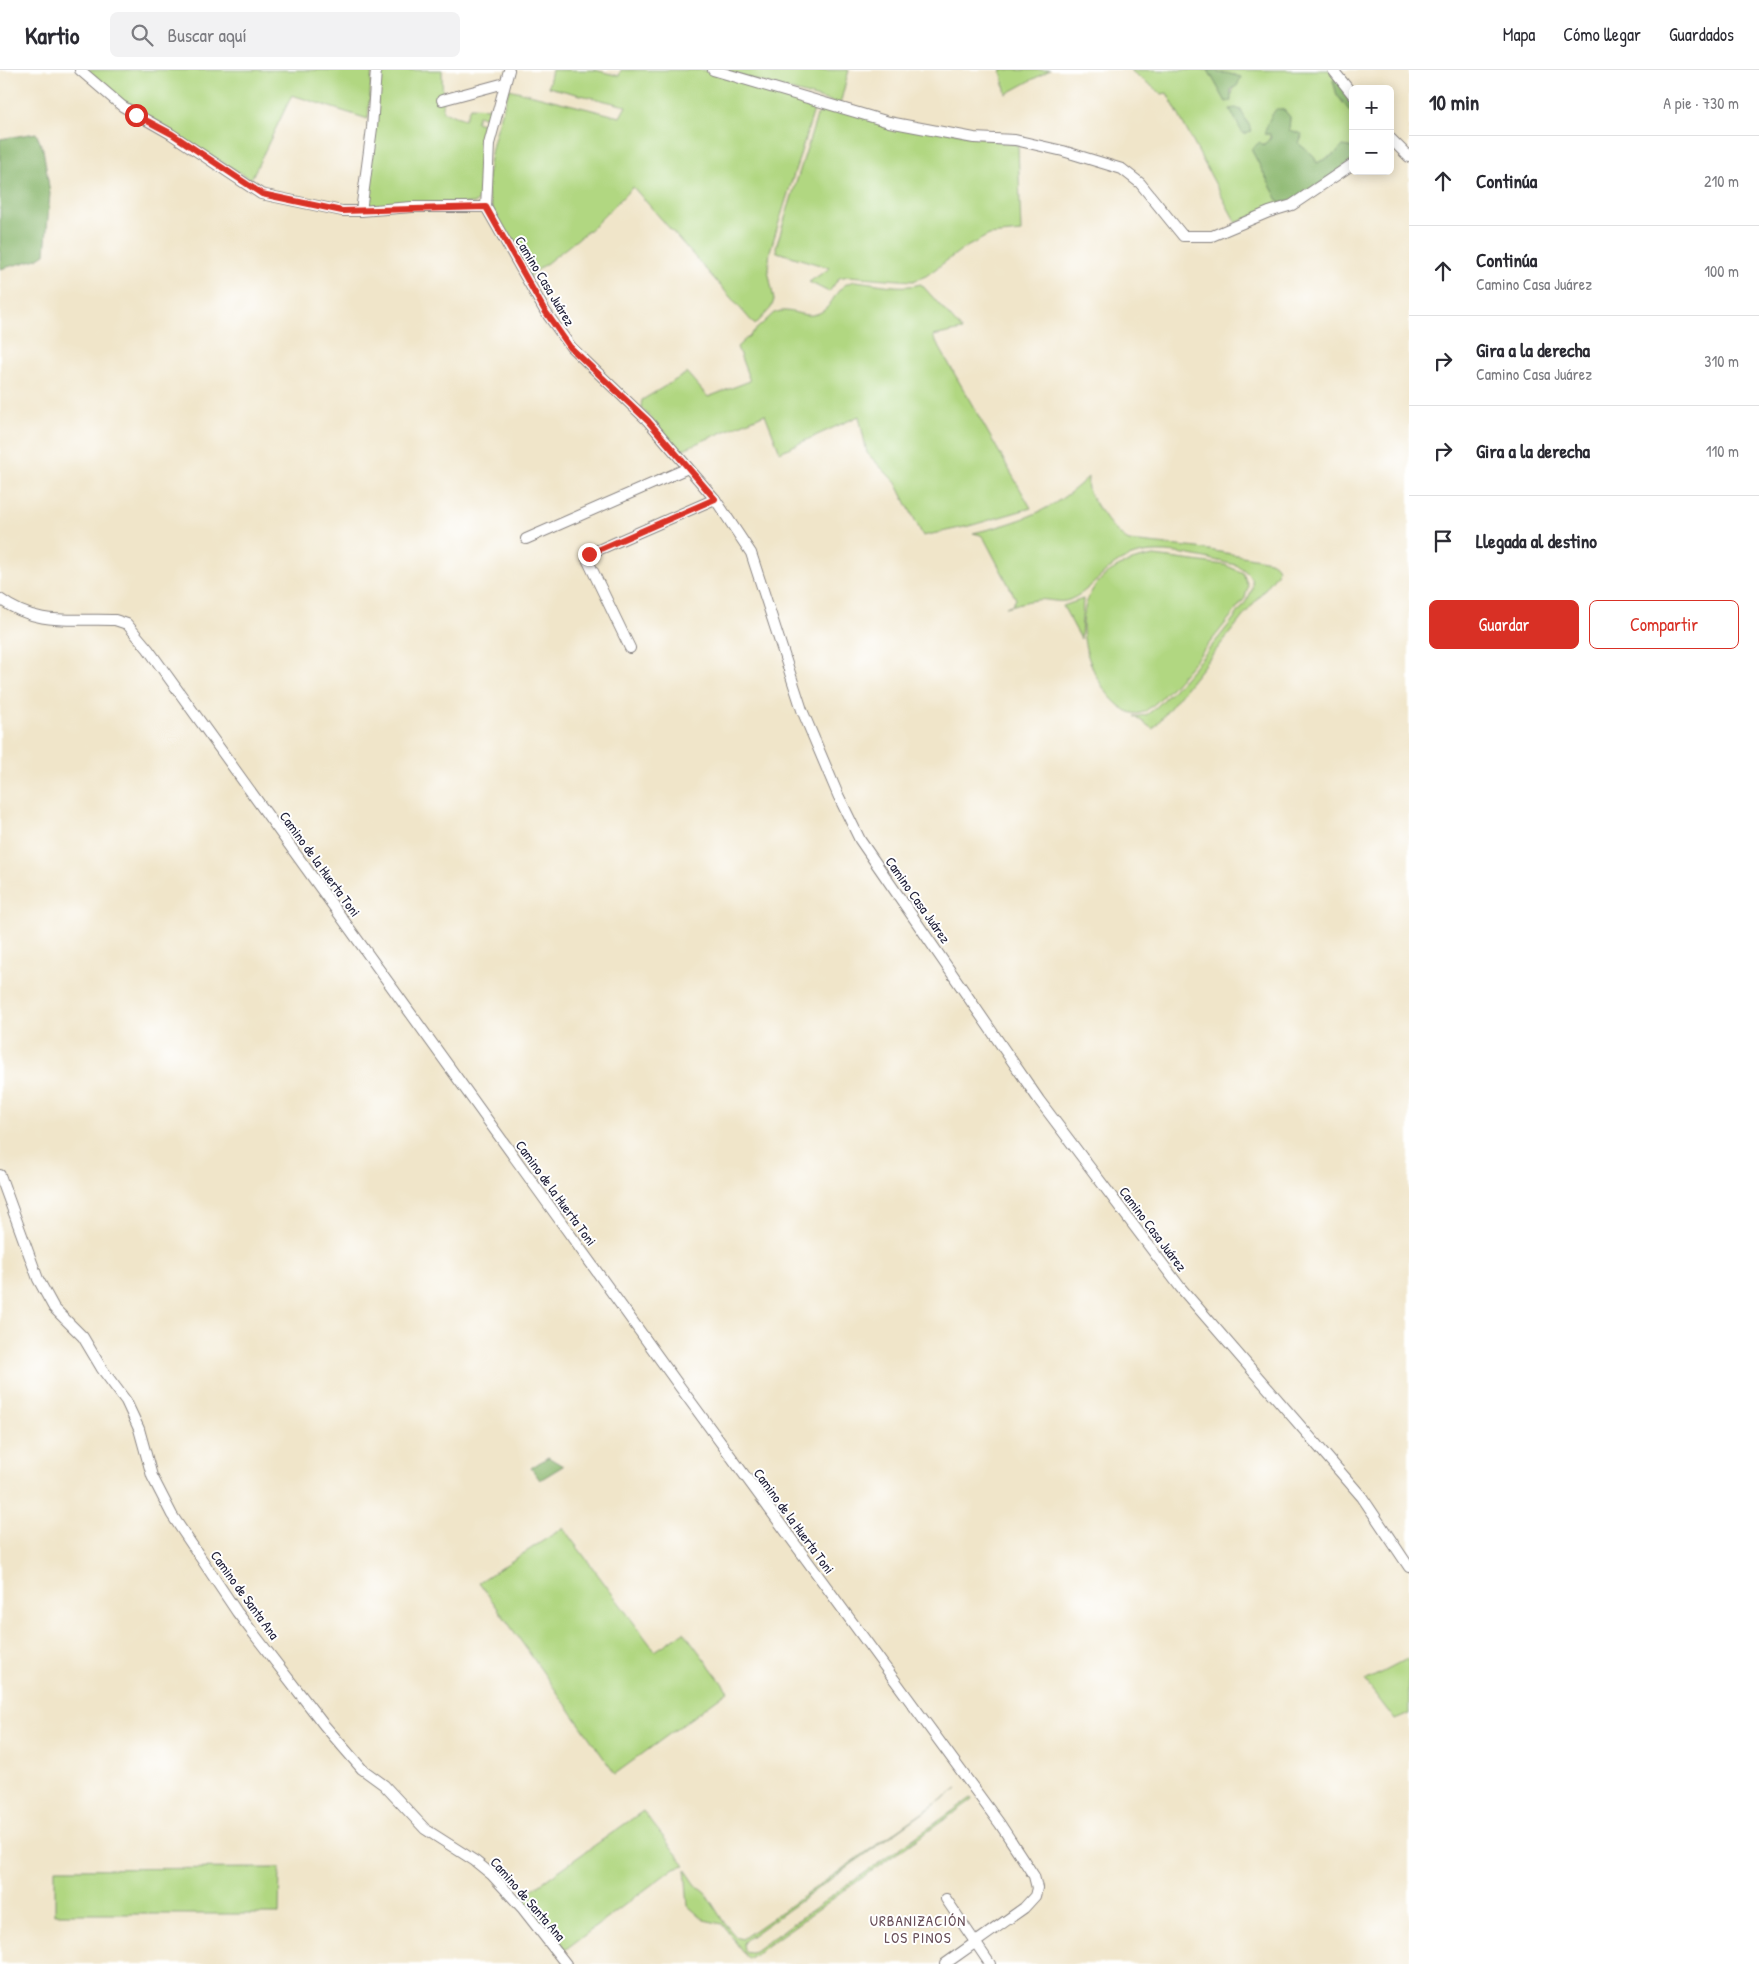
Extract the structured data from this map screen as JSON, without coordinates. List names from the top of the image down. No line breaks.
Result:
{"streets":{"street":["Camino Casa Juárez","Camino de la Huerta Toni","Camino de Santa Ana"]},"districts":["URBANIZACIÓN LOS PINOS"],"page":{"header":"Kartio","search":"Buscar aquí","nav":["Mapa","Cómo llegar","Guardados"],"heading":["10 min","A pie · 730 m"],"map_buttons":["+","−"],"list":[["Continúa","210 m"],["Continúa","Camino Casa Juárez","100 m"],["Gira a la derecha","Camino Casa Juárez","310 m"],["Gira a la derecha","110 m"],"Llegada al destino"],"buttons":["Guardar","Compartir"]}}
